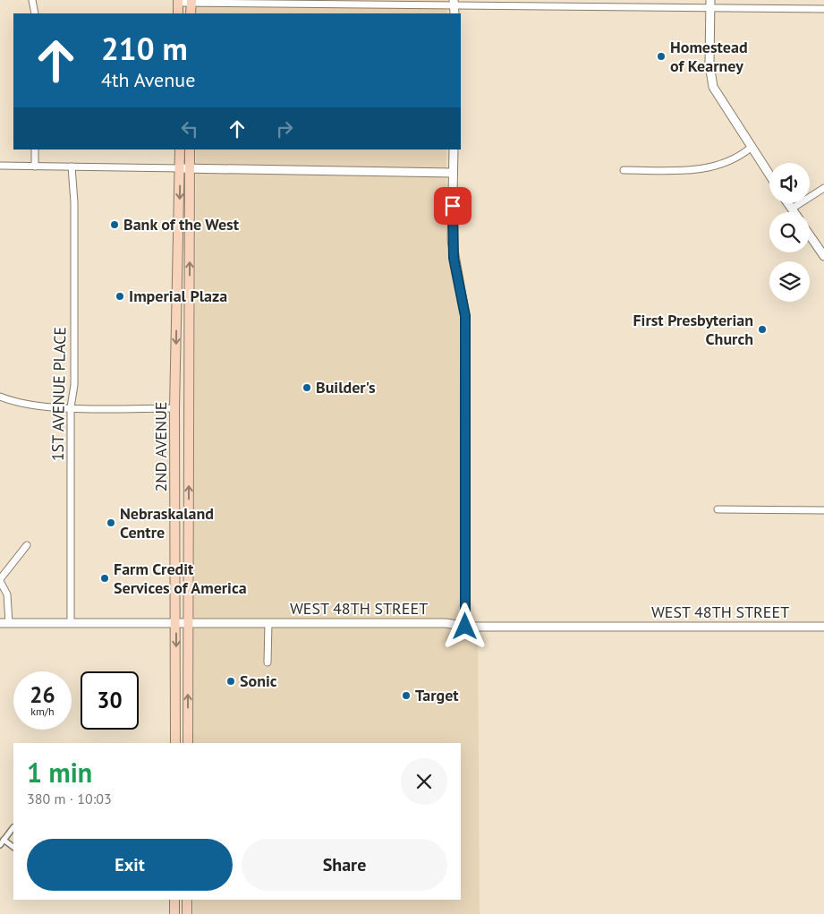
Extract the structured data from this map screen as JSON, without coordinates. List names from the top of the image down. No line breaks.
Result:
{"streets":{"main road":["2ND AVENUE"],"street":["1ST AVENUE PLACE","WEST 48TH STREET"]},"crossings":[["1ST AVENUE PLACE","WEST 48TH STREET"],["2ND AVENUE","WEST 48TH STREET"]],"places":["Homestead of Kearney","Bank of the West","Imperial Plaza","First Presbyterian Church","Builder's","Nebraskaland Centre","Farm Credit Services of America","Sonic","Target"],"page":{"turn":["210 m","4th Avenue"],"speed":"26 km/h","limit":"30","heading":["1 min","380 m · 10:03"],"buttons":["Exit","Share"]}}
